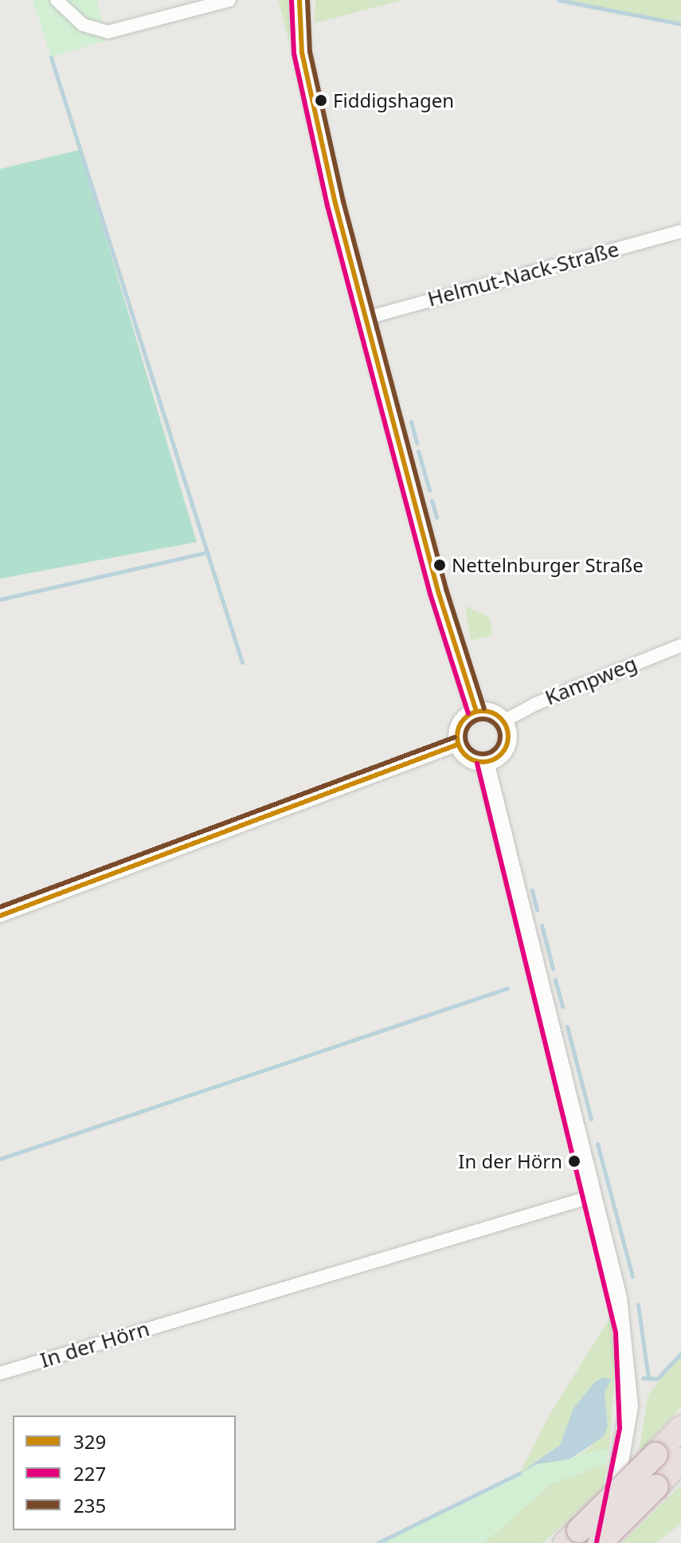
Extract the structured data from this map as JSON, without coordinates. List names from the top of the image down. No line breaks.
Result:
{"streets":{"street":["Helmut-Nack-Straße","Kampweg","In der Hörn"]},"places":["Fiddigshagen","Nettelnburger Straße","In der Hörn"],"lines":["transit line 329","transit line 227","transit line 235"],"legend":["329","227","235"]}
